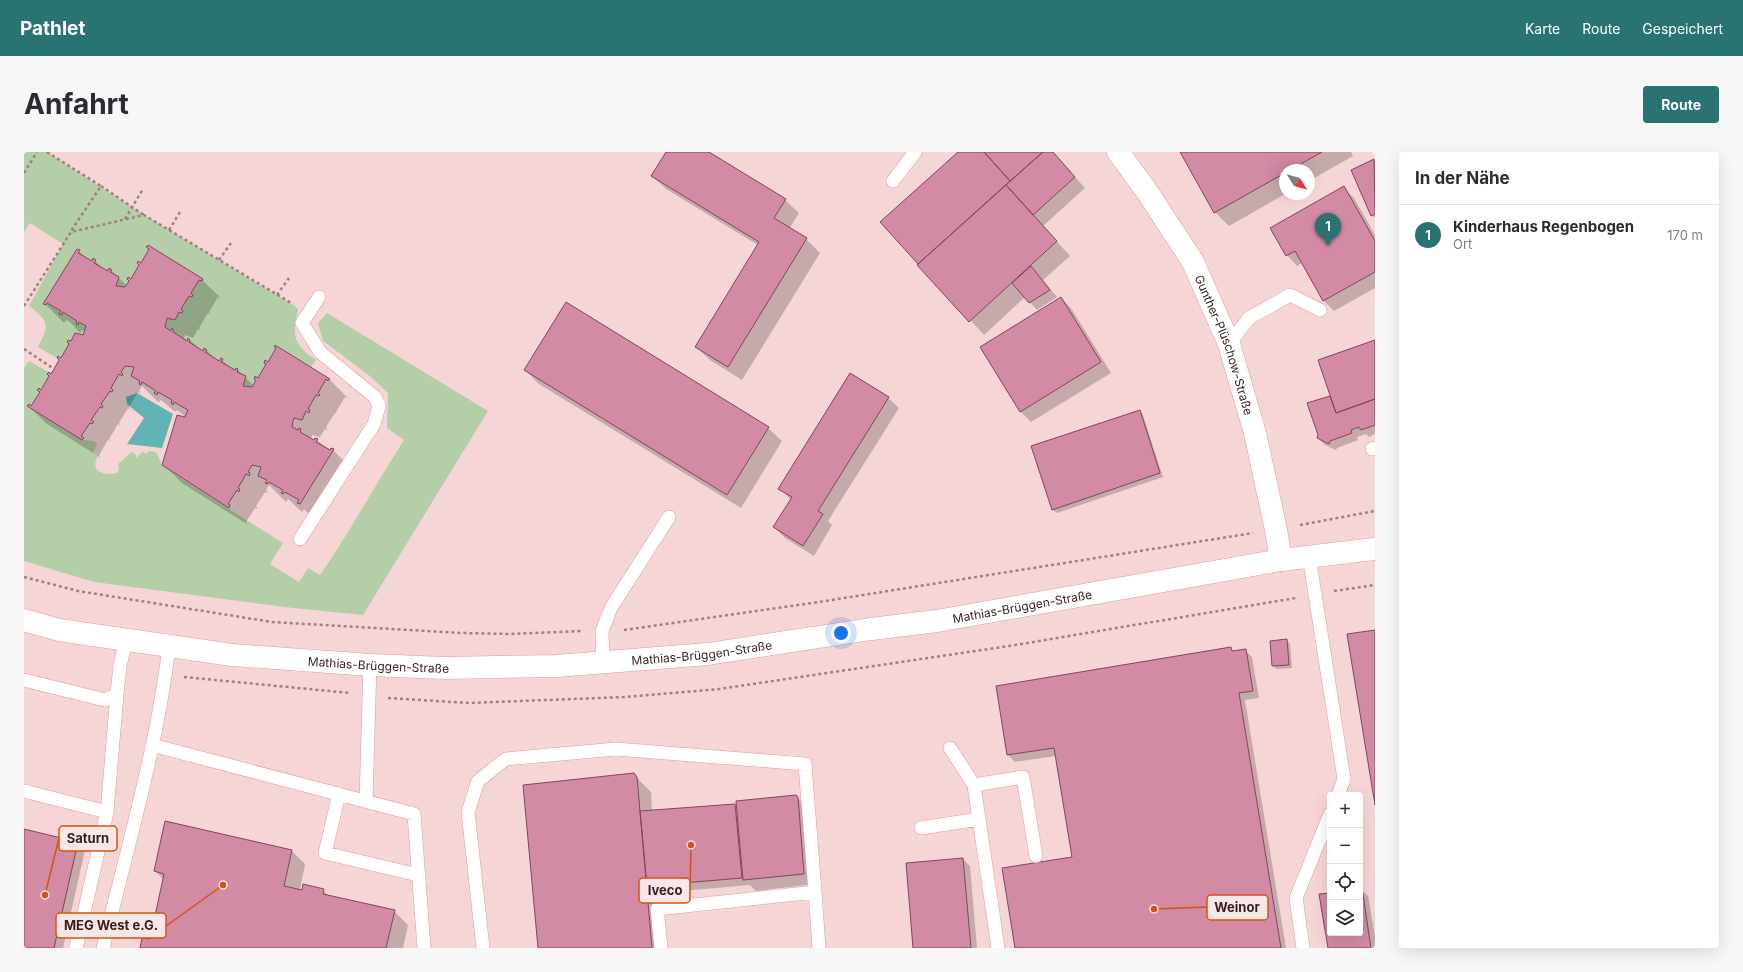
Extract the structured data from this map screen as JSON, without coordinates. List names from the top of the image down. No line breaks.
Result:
{"streets":{"street":["Gunther-Plüschow-Straße","Mathias-Brüggen-Straße"]},"crossings":[["Gunther-Plüschow-Straße","Mathias-Brüggen-Straße"]],"places":["Iveco","MEG West e.G.","Saturn","Weinor"],"north":"bottom right","page":{"header":"Pathlet","nav":["Karte","Route","Gespeichert"],"buttons":"Route","title":"Anfahrt","heading":"In der Nähe","list":[{"mark":"1","name":"Kinderhaus Regenbogen","note":"Ort","value":"170 m"}],"pins":"1","map_buttons":["+","−"]}}
